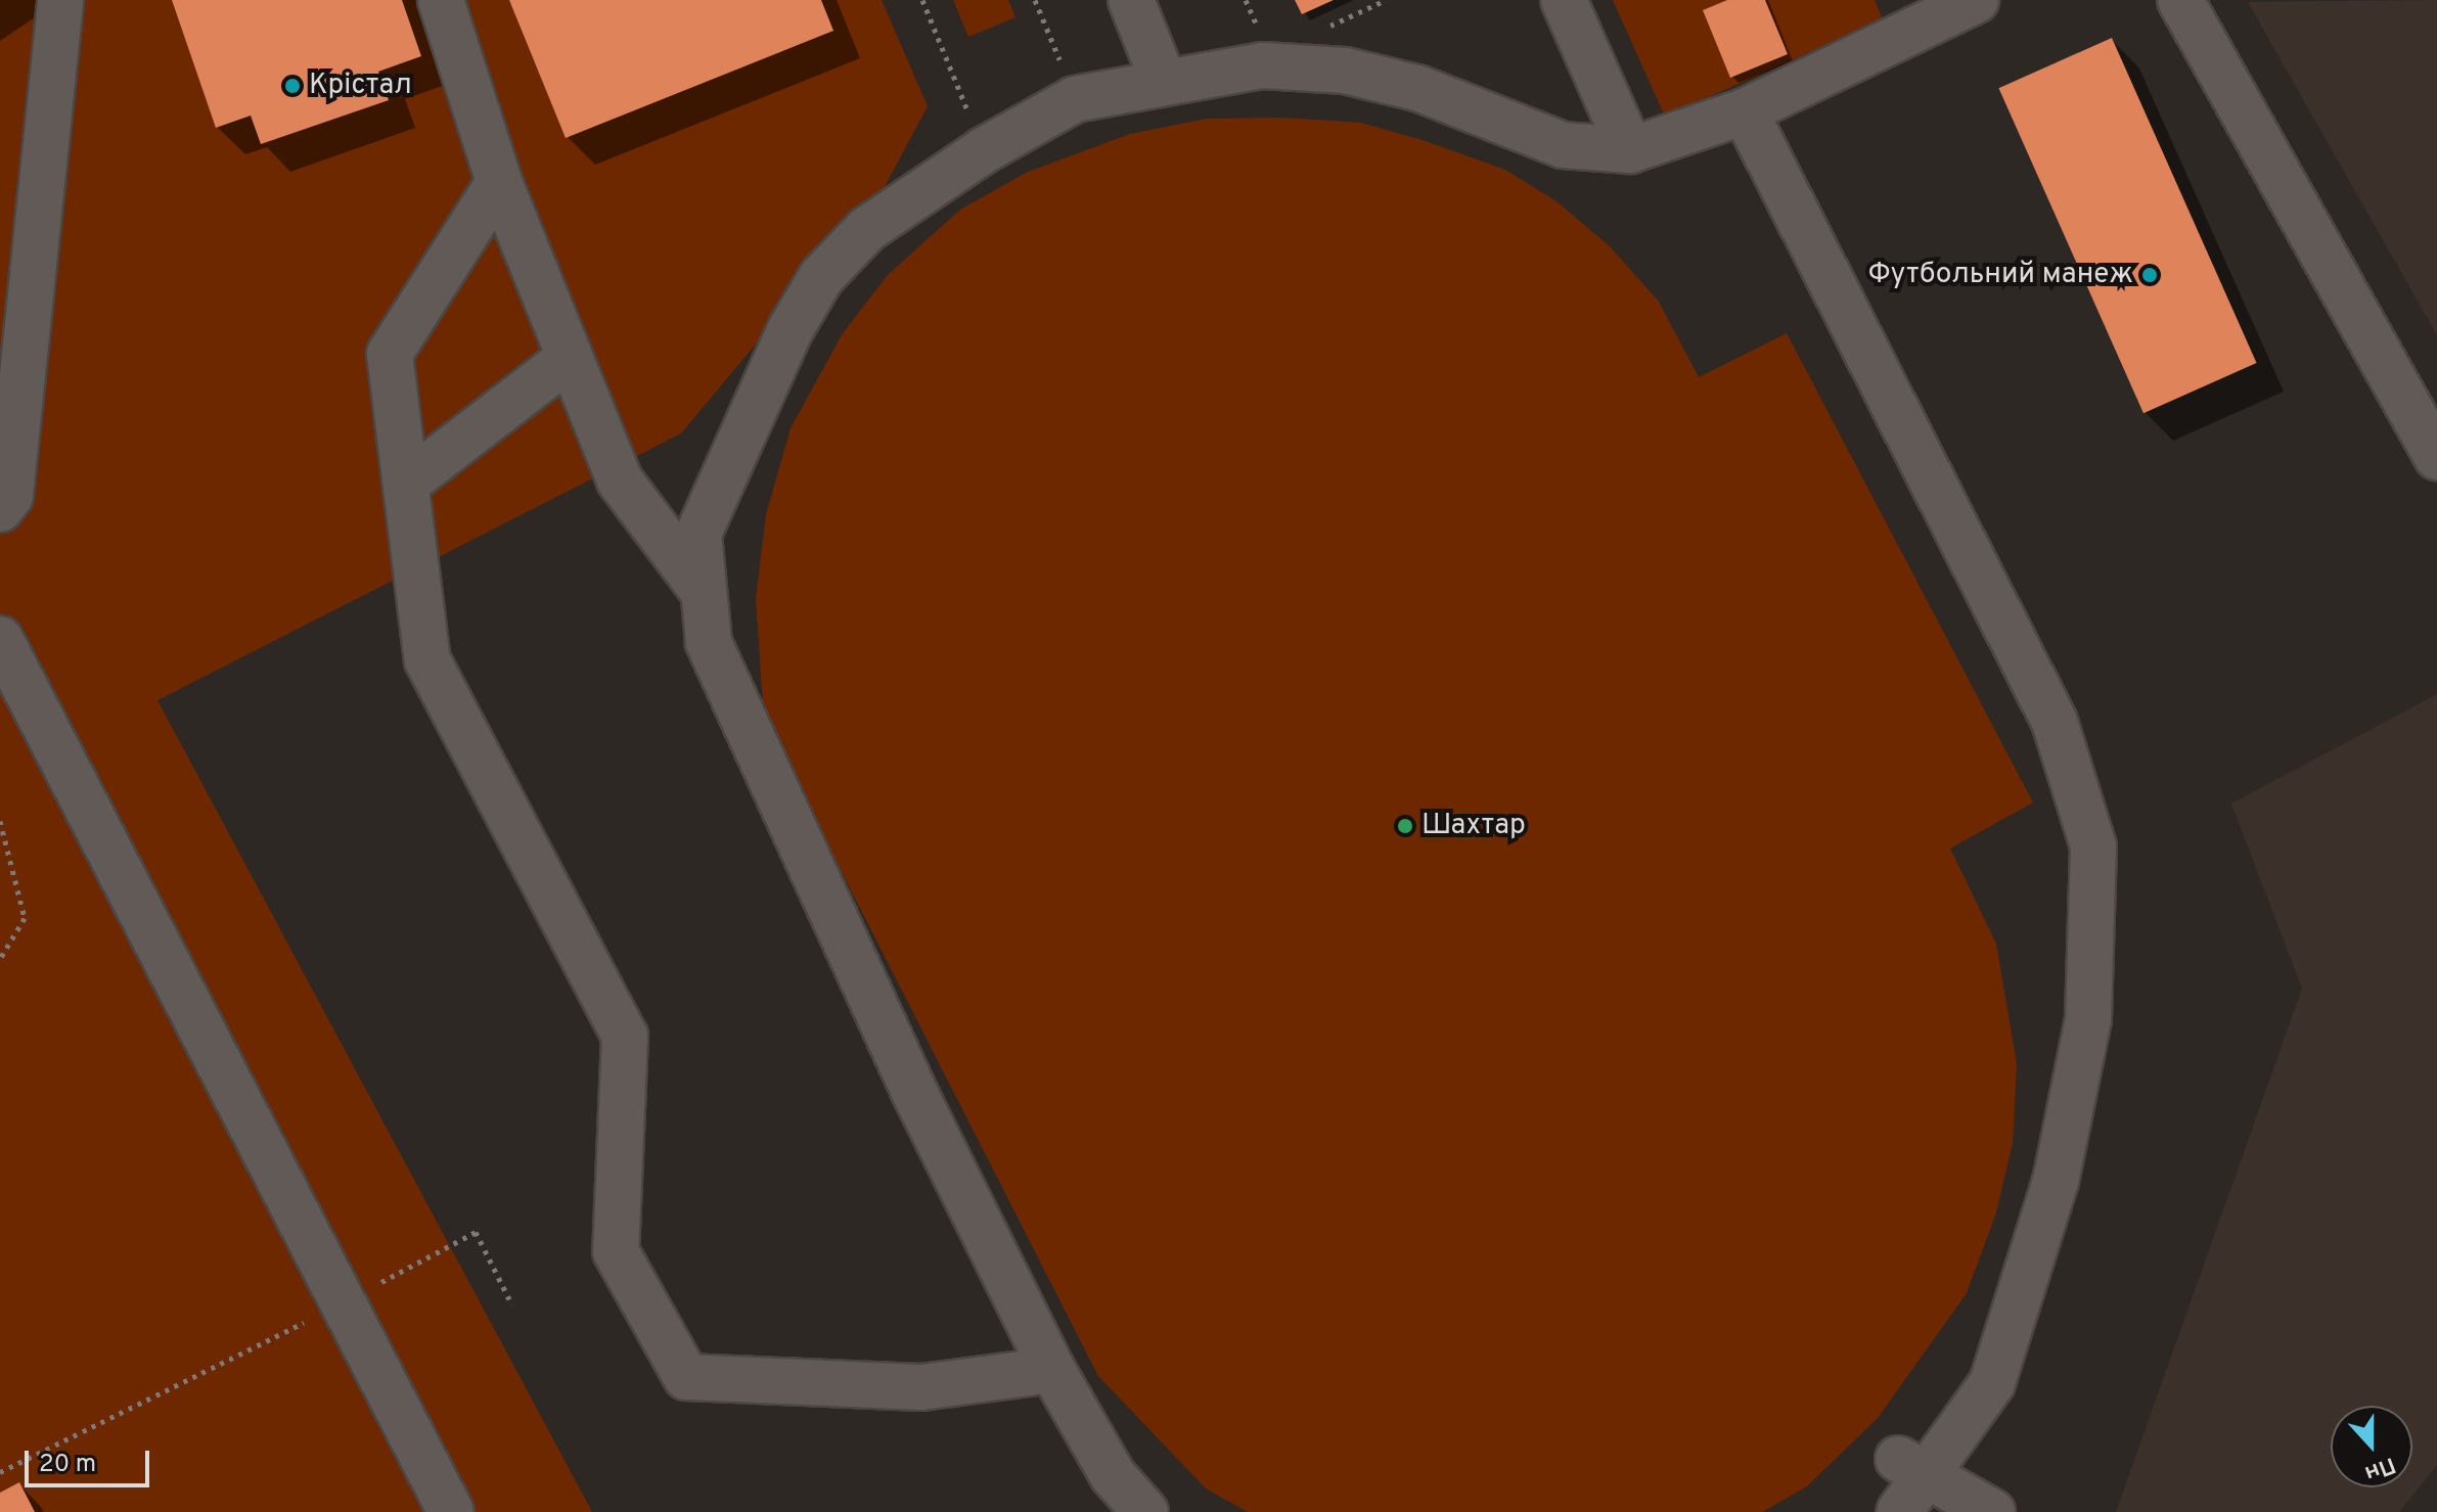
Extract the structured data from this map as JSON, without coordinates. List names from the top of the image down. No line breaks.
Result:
{"places":["Крістал","Футбольний манеж","Шахтар"],"scale_bar":"20 m","north":"bottom"}
